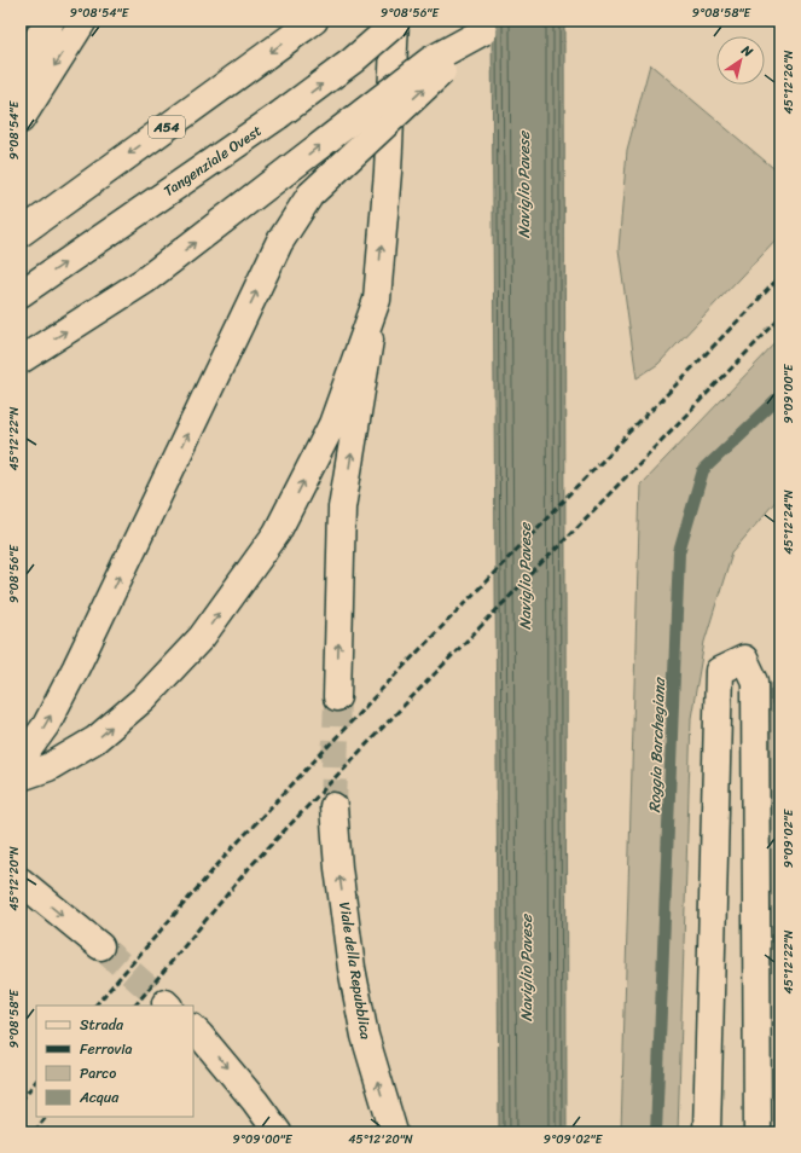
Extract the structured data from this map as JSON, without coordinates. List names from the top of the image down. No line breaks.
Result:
{"streets":{"main road":["A54","Tangenziale Ovest","Viale della Repubblica"]},"one_way":["Viale della Repubblica"],"water":["Naviglio Pavese","Roggia Barchegiana"],"legend":["Strada","Ferrovia","Parco","Acqua"],"north":"top right","coordinates":["9°08'54\"E","9°08'56\"E","9°08'58\"E","45°12'26\"N","9°09'00\"E","45°12'22\"N","45°12'24\"N","9°09'02\"E","45°12'20\"N"]}
